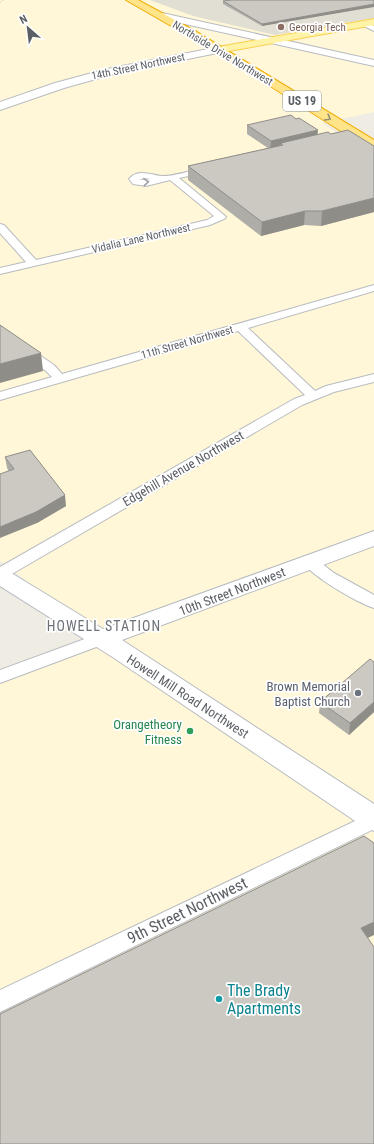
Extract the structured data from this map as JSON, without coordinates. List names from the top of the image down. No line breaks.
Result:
{"streets":{"highway":["Northside Drive Northwest","US 19"],"main road":["14th Street Northwest"],"street":["Vidalia Lane Northwest","11th Street Northwest","Edgehill Avenue Northwest","10th Street Northwest","Howell Mill Road Northwest","9th Street Northwest"]},"crossings":[["Northside Drive Northwest","14th Street Northwest"],["Edgehill Avenue Northwest","Howell Mill Road Northwest"],["10th Street Northwest","Howell Mill Road Northwest"],["Howell Mill Road Northwest","9th Street Northwest"]],"districts":["HOWELL STATION"],"places":["Georgia Tech","Brown Memorial Baptist Church","Orangetheory Fitness","The Brady Apartments"],"north":"top left"}
